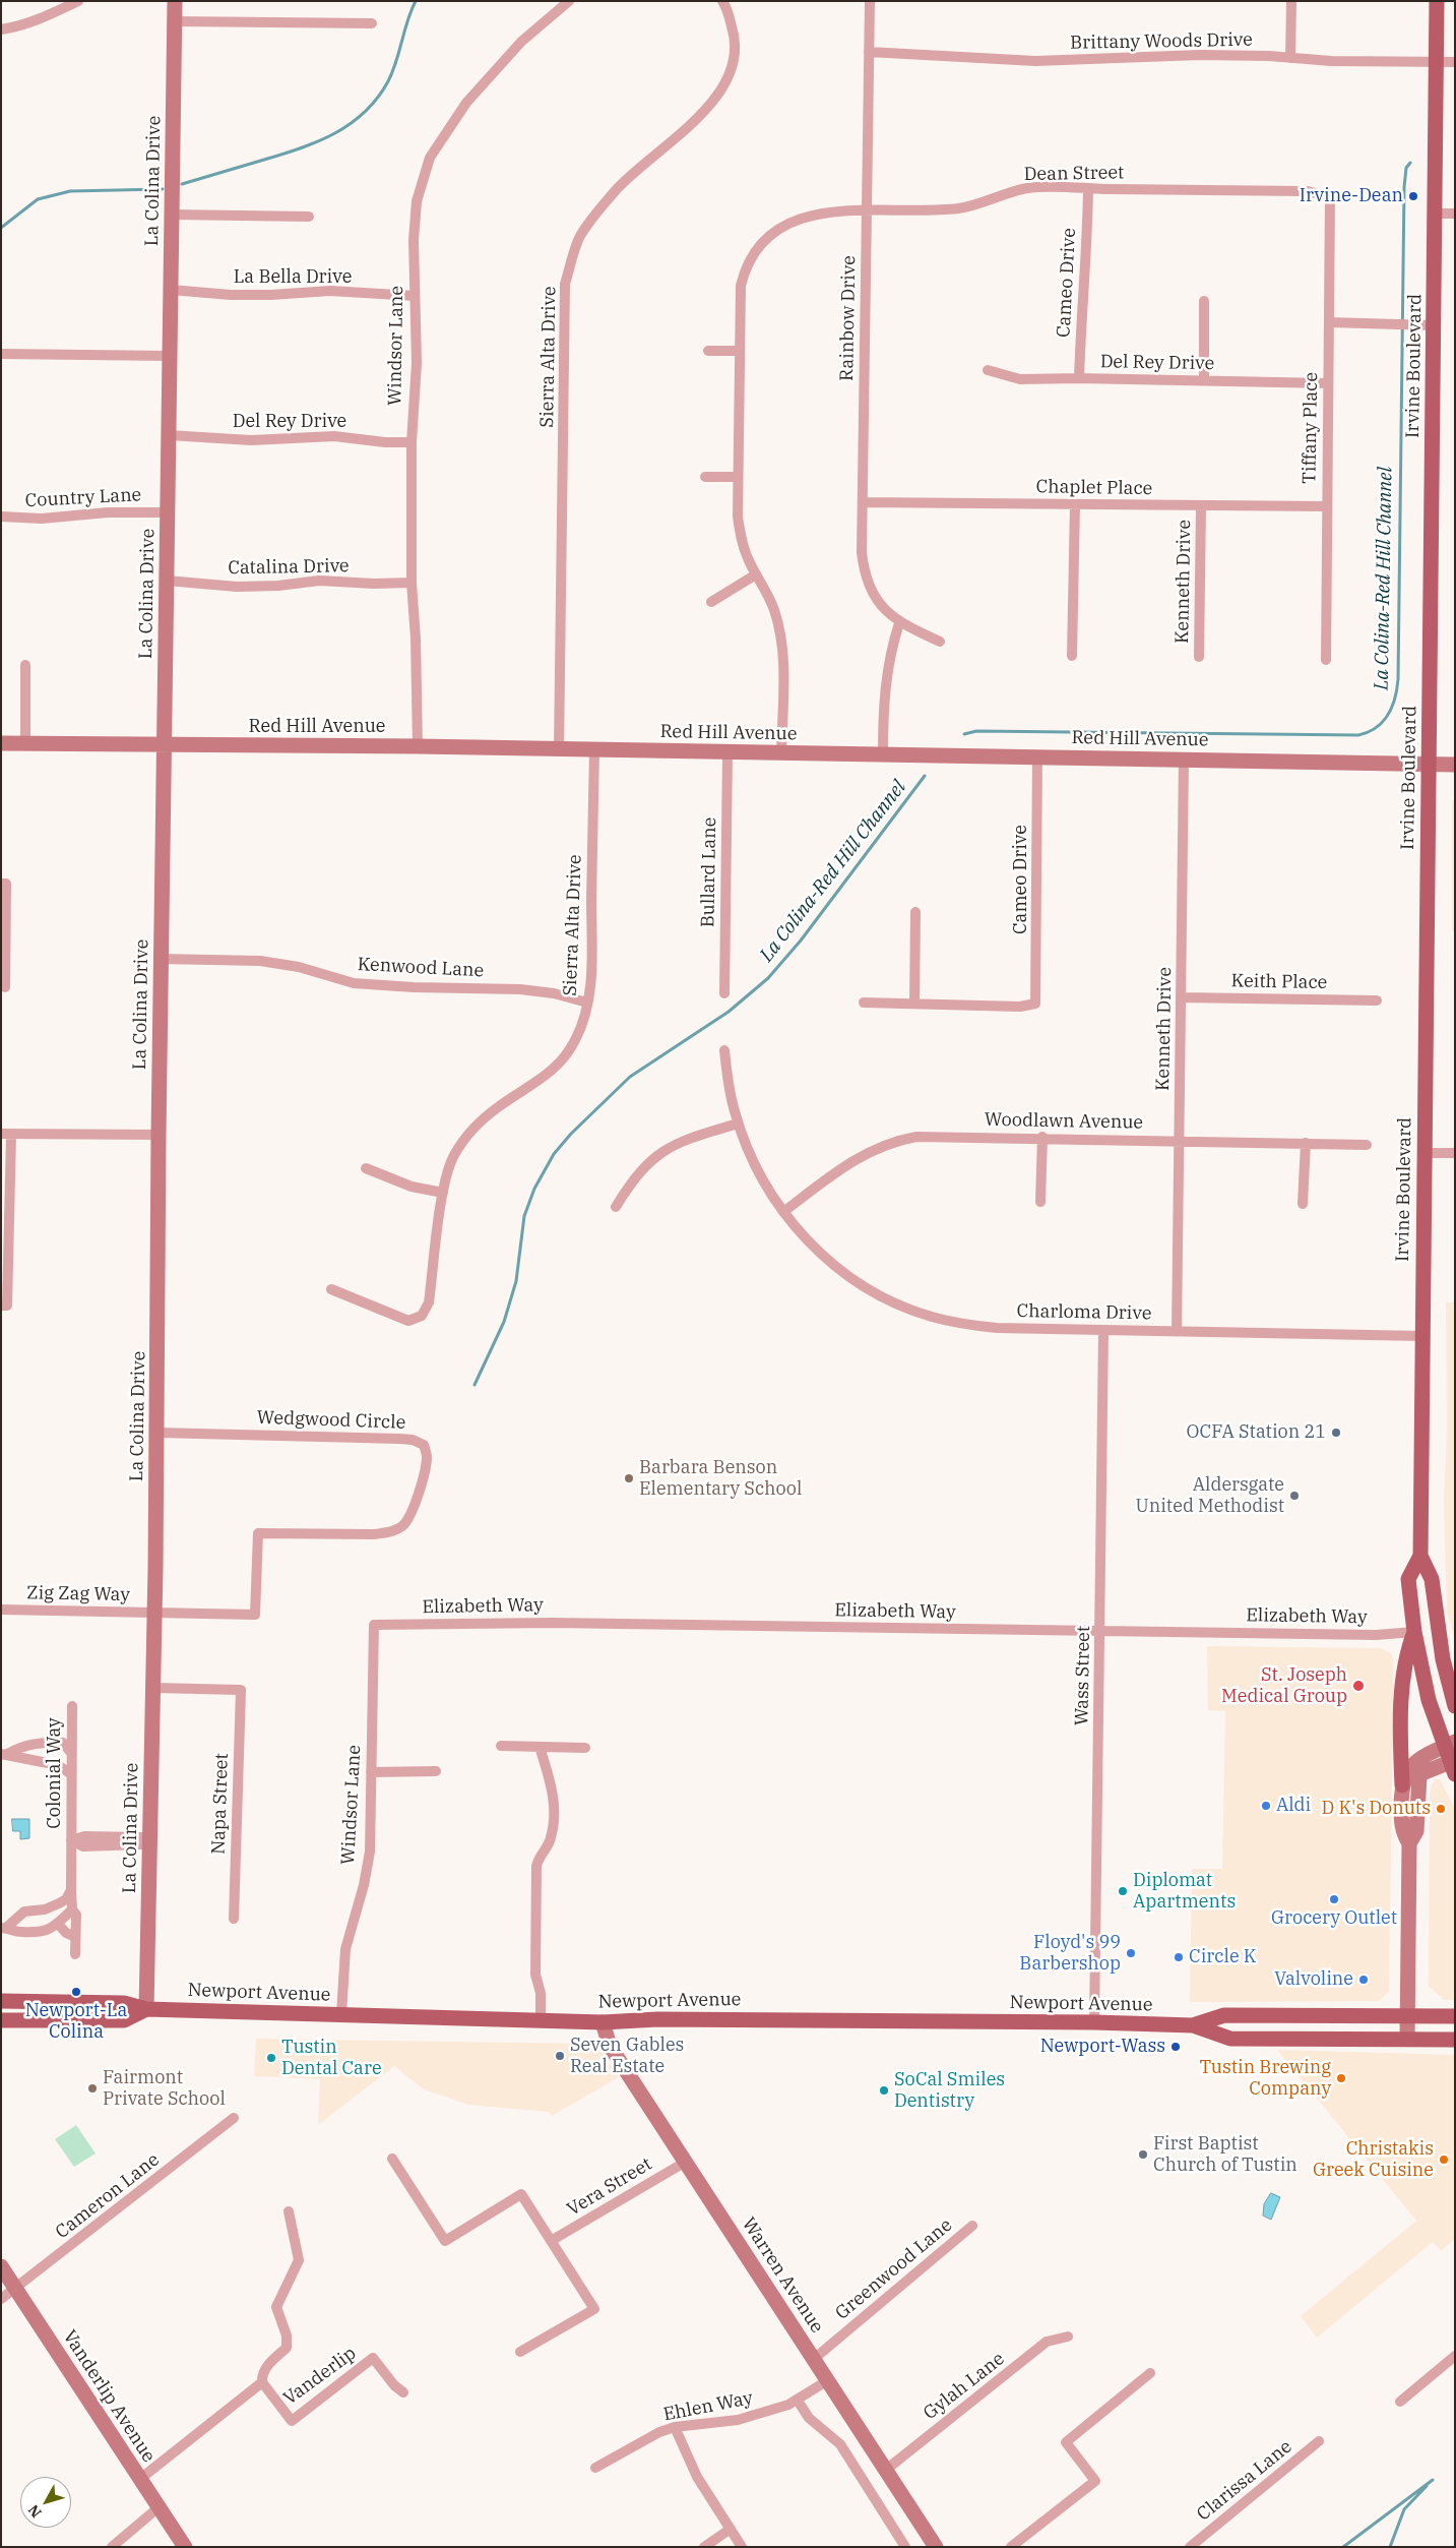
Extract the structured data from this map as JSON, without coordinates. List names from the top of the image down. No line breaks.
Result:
{"streets":{"main road":["Irvine Boulevard","Newport Avenue"],"street":["Brittany Woods Drive","Dean Street","La Colina Drive","La Bella Drive","Cameo Drive","Rainbow Drive","Windsor Lane","Sierra Alta Drive","Del Rey Drive","Tiffany Place","Chaplet Place","Country Lane","Catalina Drive","Kenneth Drive","Red Hill Avenue","Bullard Lane","Kenwood Lane","Keith Place","Woodlawn Avenue","Charloma Drive","Wedgwood Circle","Zig Zag Way","Elizabeth Way","Wass Street","Colonial Way","Napa Street","Vera Street","Cameron Lane","Greenwood Lane","Warren Avenue","Vanderlip","Gylah Lane","Vanderlip Avenue","Ehlen Way","Clarissa Lane"]},"crossings":[["Brittany Woods Drive","Rainbow Drive"],["Brittany Woods Drive","Irvine Boulevard"],["Dean Street","Cameo Drive"],["Dean Street","Rainbow Drive"],["Dean Street","Tiffany Place"],["La Colina Drive","La Bella Drive"],["La Colina Drive","Del Rey Drive"],["La Colina Drive","Country Lane"],["La Colina Drive","Catalina Drive"],["La Colina Drive","Red Hill Avenue"],["La Colina Drive","Kenwood Lane"],["La Colina Drive","Wedgwood Circle"],["La Colina Drive","Zig Zag Way"],["La Colina Drive","Colonial Way"],["La Colina Drive","Napa Street"],["La Colina Drive","Newport Avenue"],["La Bella Drive","Windsor Lane"],["Cameo Drive","Del Rey Drive"],["Cameo Drive","Red Hill Avenue"],["Rainbow Drive","Chaplet Place"],["Windsor Lane","Del Rey Drive"],["Windsor Lane","Catalina Drive"],["Windsor Lane","Red Hill Avenue"],["Windsor Lane","Elizabeth Way"],["Windsor Lane","Newport Avenue"],["Sierra Alta Drive","Red Hill Avenue"],["Sierra Alta Drive","Kenwood Lane"],["Del Rey Drive","Tiffany Place"],["Irvine Boulevard","Red Hill Avenue"],["Irvine Boulevard","Charloma Drive"],["Irvine Boulevard","Elizabeth Way"],["Tiffany Place","Chaplet Place"],["Chaplet Place","Kenneth Drive"],["Kenneth Drive","Red Hill Avenue"],["Kenneth Drive","Keith Place"],["Kenneth Drive","Woodlawn Avenue"],["Kenneth Drive","Charloma Drive"],["Red Hill Avenue","Bullard Lane"],["Woodlawn Avenue","Charloma Drive"],["Charloma Drive","Wass Street"],["Wedgwood Circle","Zig Zag Way"],["Elizabeth Way","Wass Street"],["Wass Street","Newport Avenue"],["Newport Avenue","Warren Avenue"],["Vera Street","Warren Avenue"],["Cameron Lane","Vanderlip Avenue"],["Greenwood Lane","Warren Avenue"],["Warren Avenue","Gylah Lane"],["Warren Avenue","Ehlen Way"],["Vanderlip","Vanderlip Avenue"]],"water":["La Colina-Red Hill Channel"],"places":["Irvine-Dean","OCFA Station 21","Barbara Benson Elementary School","Aldersgate United Methodist","St. Joseph Medical Group","Aldi","D K's Donuts","Diplomat Apartments","Grocery Outlet","Floyd's 99 Barbershop","Circle K","Valvoline","Newport-La Colina","Newport-Wass","Seven Gables Real Estate","Tustin Dental Care","Tustin Brewing Company","Fairmont Private School","SoCal Smiles Dentistry","First Baptist Church of Tustin","Christakis Greek Cuisine"],"north":"bottom left"}
